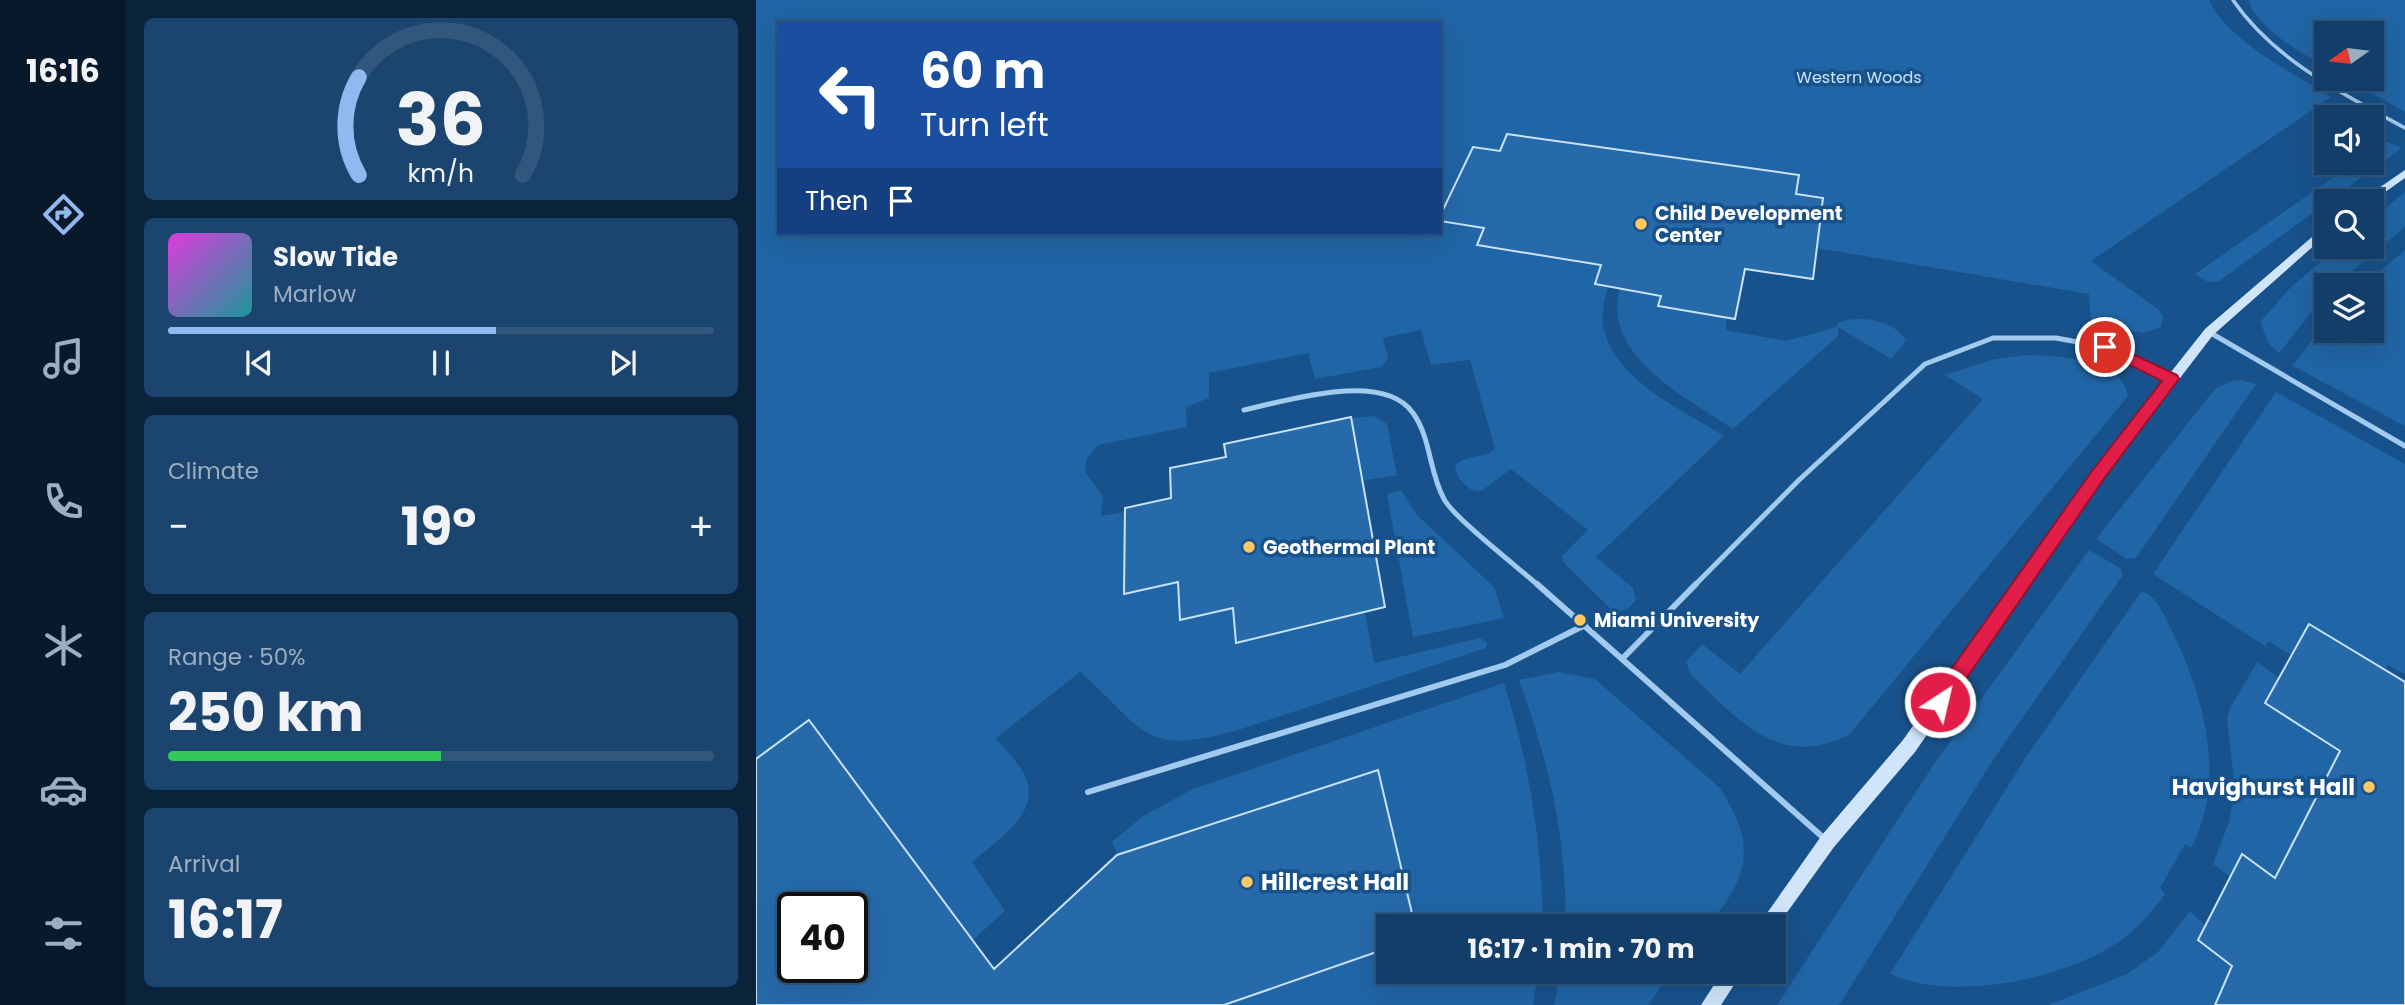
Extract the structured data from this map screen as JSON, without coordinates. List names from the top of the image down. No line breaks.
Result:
{"parks":["Western Woods"],"places":["Child Development Center","Geothermal Plant","Miami University","Havighurst Hall","Hillcrest Hall"],"north":"left","page":{"tabs":"16:16","turn":["60 m","Turn left"],"then":"Then","song":["Slow Tide","Marlow"],"tile":["Climate",["Range · 50%","250 km"],["Arrival","16:17"]],"heat":["−","19°","+"],"limit":"40","trip":"16:17 · 1 min · 70 m","gauge":["36","km/h"]}}
